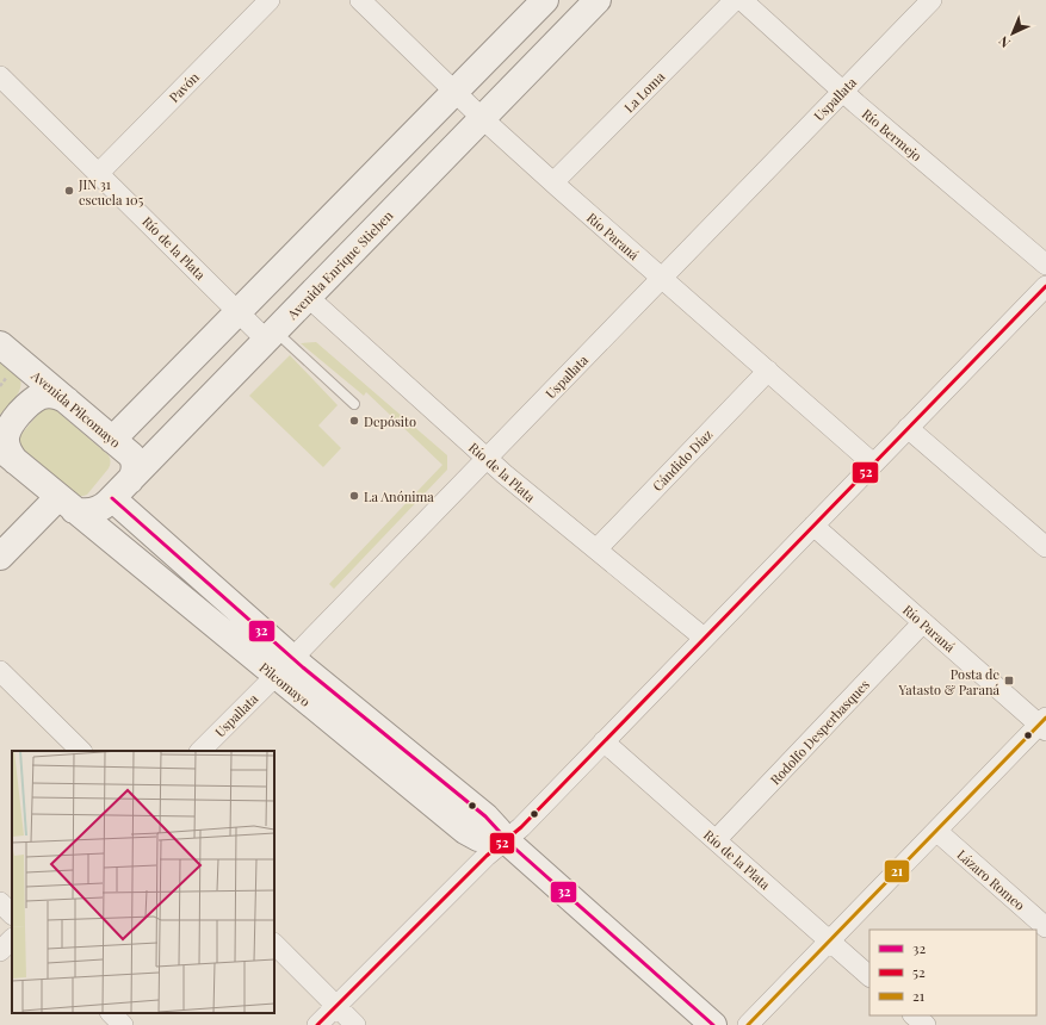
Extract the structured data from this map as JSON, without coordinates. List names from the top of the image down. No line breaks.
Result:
{"streets":{"main road":["Avenida Enrique Stieben","Avenida Pilcomayo","Pilcomayo"],"street":["Pavón","La Loma","Uspallata","Río Bermejo","Río Paraná","Río de la Plata","Cándido Díaz","Rodolfo Desperbasques","Lázaro Romeo"]},"crossings":[["Pavón","Río de la Plata"],["La Loma","Río Paraná"],["Uspallata","Río Bermejo"],["Uspallata","Río Paraná"],["Uspallata","Río de la Plata"],["Uspallata","Pilcomayo"],["Río Paraná","Avenida Enrique Stieben"],["Río Paraná","Cándido Díaz"],["Río Paraná","Rodolfo Desperbasques"],["Río de la Plata","Avenida Enrique Stieben"],["Río de la Plata","Cándido Díaz"],["Río de la Plata","Rodolfo Desperbasques"],["Avenida Enrique Stieben","Avenida Pilcomayo"],["Avenida Enrique Stieben","Pilcomayo"],["Avenida Pilcomayo","Pilcomayo"]],"places":{"other":["JIN 31 escuela 105","Depósito","La Anónima"],"transit":["Posta de Yatasto & Paraná"]},"lines":["transit line 52","transit line 32","transit line 21"],"legend":["32","52","21"],"north":"bottom left"}
